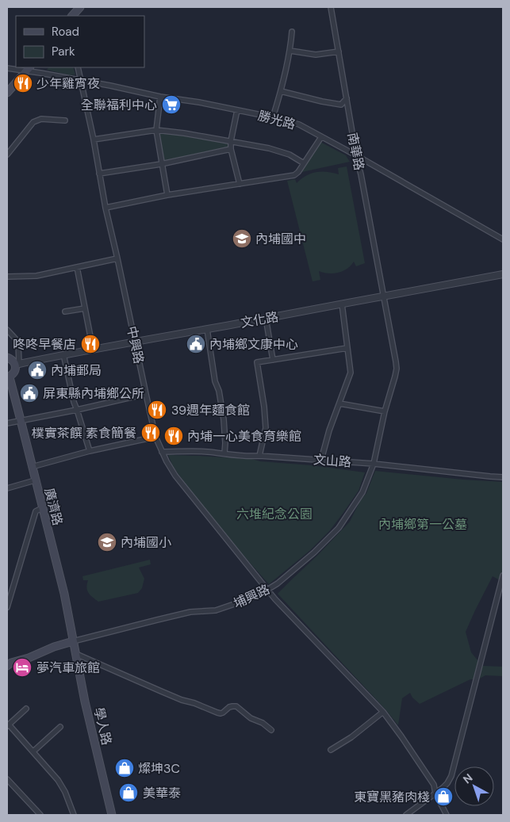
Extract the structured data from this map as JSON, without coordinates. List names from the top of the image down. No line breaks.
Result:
{"streets":{"main road":["廣濟路","學人路"],"street":["勝光路","南華路","文化路","中興路","文山路","埔興路"]},"crossings":[["勝光路","南華路"],["勝光路","中興路"],["南華路","文化路"],["南華路","埔興路"],["文化路","中興路"],["中興路","文山路"],["中興路","埔興路"],["文山路","埔興路"],["廣濟路","埔興路"],["廣濟路","學人路"],["埔興路","學人路"]],"parks":["六堆紀念公園","內埔鄉第一公墓"],"places":{"restaurant":["少年雞宵夜","咚咚早餐店","39週年麵食館","樸實茶饌 素食簡餐","內埔一心美食育樂館"],"supermarket":["全聯福利中心"],"school or university":["內埔國中","內埔國小"],"public building":["內埔鄉文康中心","內埔郵局","屏東縣內埔鄉公所"],"hotel":["夢汽車旅館"],"shop":["燦坤3C","美華泰","東寶黑豬肉棧"]},"legend":["Road","Park"],"north":"top left"}
